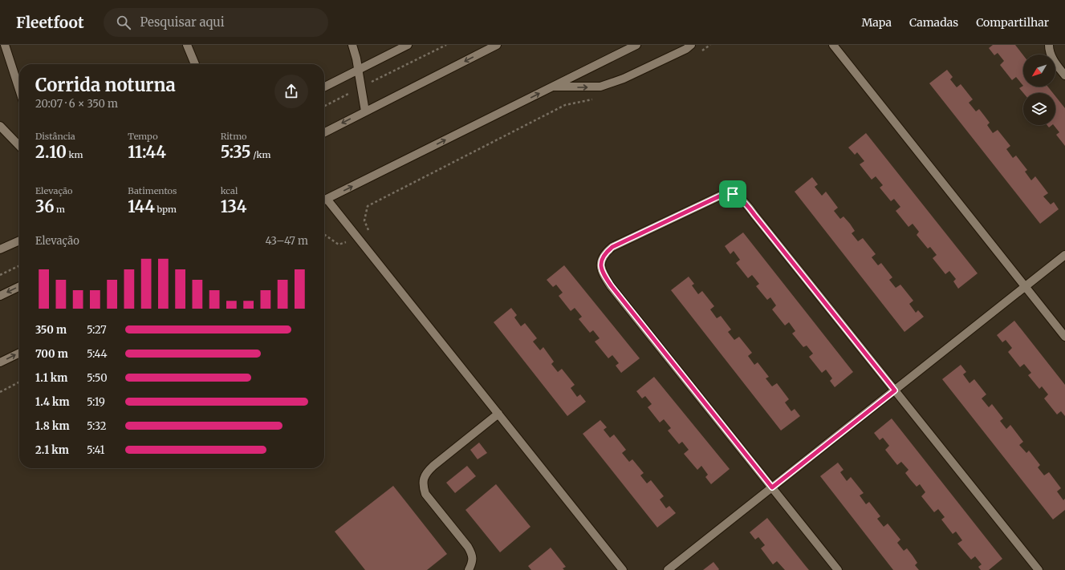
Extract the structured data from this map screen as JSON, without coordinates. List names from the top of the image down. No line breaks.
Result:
{"north":"bottom left","page":{"header":"Fleetfoot","search":"Pesquisar aqui","nav":["Mapa","Camadas","Compartilhar"],"heading":["Corrida noturna","20:07 · 6 × 350 m"],"stats":[["Distância","2.10 km"],["Tempo","11:44"],["Ritmo","5:35 /km"],["Elevação","36 m"],["Batimentos","144 bpm"],["kcal","134"]],"chart":["Elevação","43–47 m"],"list":[{"name":"350 m","note":"5:27"},{"name":"700 m","note":"5:44"},{"name":"1.1 km","note":"5:50"},{"name":"1.4 km","note":"5:19"},{"name":"1.8 km","note":"5:32"},{"name":"2.1 km","note":"5:41"}]}}
